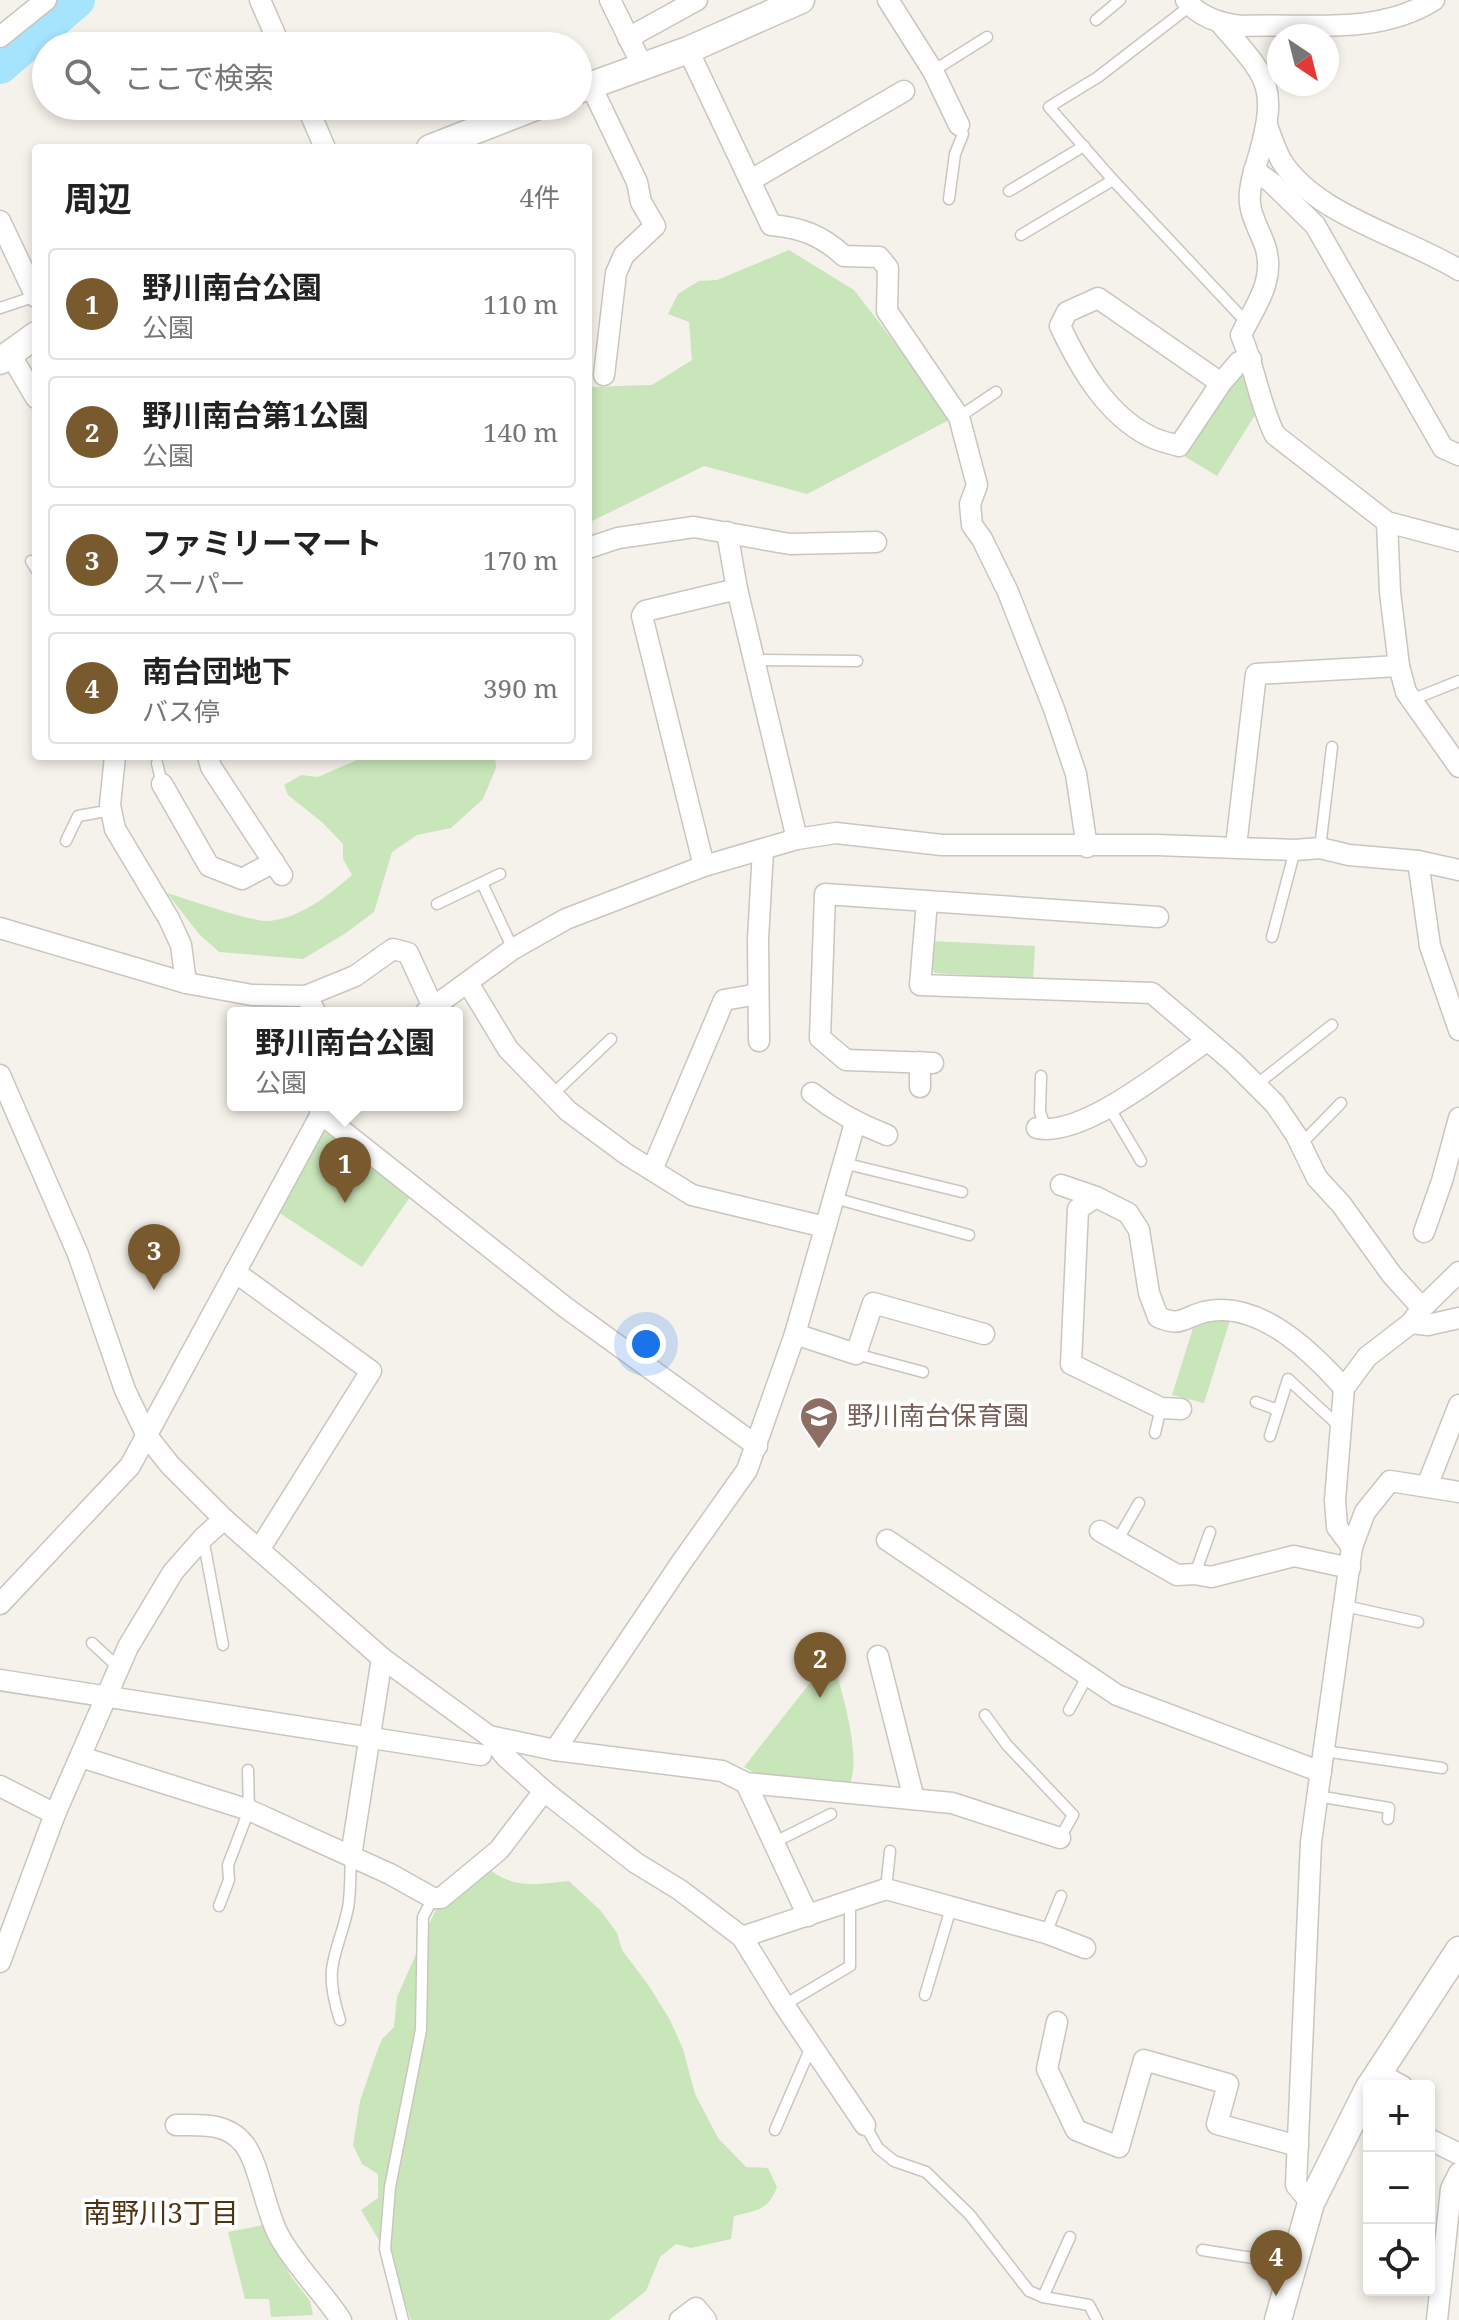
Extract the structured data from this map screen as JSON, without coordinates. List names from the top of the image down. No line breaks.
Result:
{"districts":["南野川3丁目"],"places":{"school or university":["野川南台保育園"]},"north":"bottom right","page":{"search":"ここで検索","heading":["周辺","4件"],"list":[{"mark":"1","name":"野川南台公園","note":"公園","value":"110 m"},{"mark":"2","name":"野川南台第1公園","note":"公園","value":"140 m"},{"mark":"3","name":"ファミリーマート","note":"スーパー","value":"170 m"},{"mark":"4","name":"南台団地下","note":"バス停","value":"390 m"}],"popup":["野川南台公園","公園"],"pins":["1","3","2","4"],"map_buttons":["+","−"]}}
